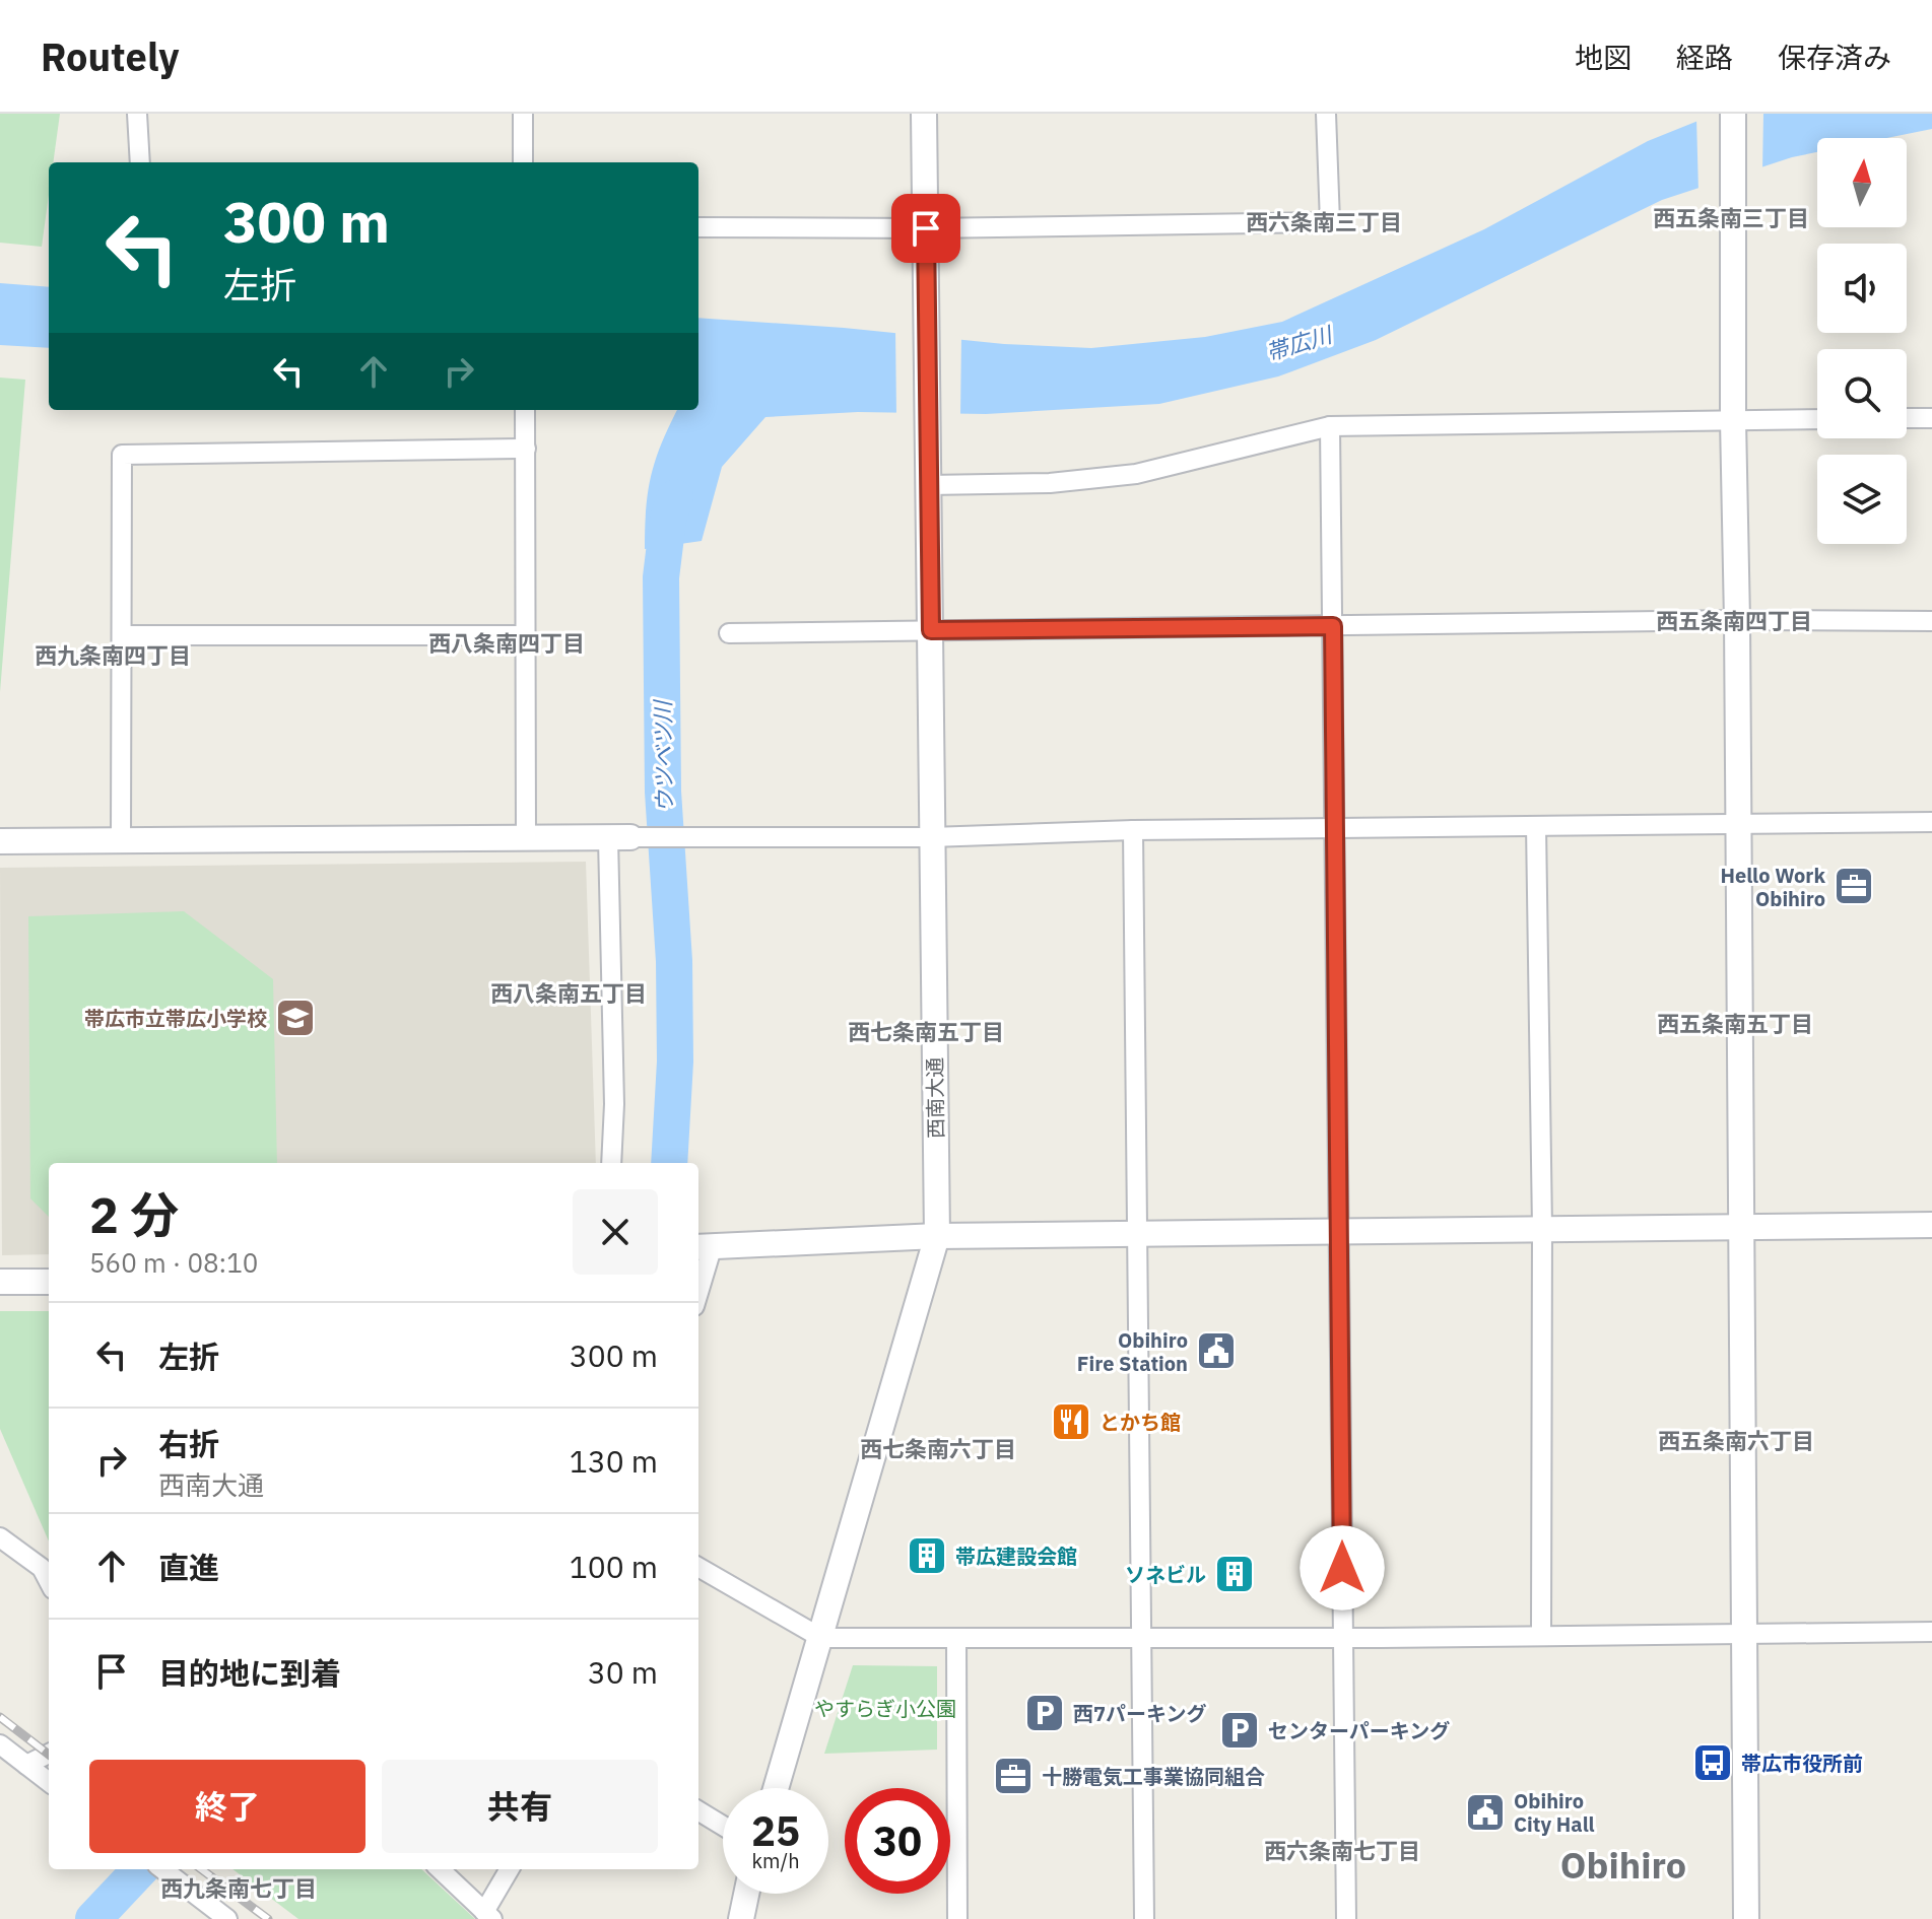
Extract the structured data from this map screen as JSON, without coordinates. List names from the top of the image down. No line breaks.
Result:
{"streets":{"street":["西南大通"]},"districts":["西五条南三丁目","西六条南三丁目","西五条南四丁目","西八条南四丁目","西九条南四丁目","西八条南五丁目","西五条南五丁目","西七条南五丁目","西五条南六丁目","西七条南六丁目","西六条南七丁目","Obihiro","西九条南七丁目"],"water":["帯広川","ウツベツ川"],"parks":["やすらぎ小公園"],"places":{"office":["Hello Work Obihiro","十勝電気工事業協同組合"],"school or university":["帯広市立帯広小学校"],"public building":["Obihiro Fire Station","Obihiro City Hall"],"restaurant":["とかち館"],"building":["帯広建設会館","ソネビル"],"parking":["西7パーキング","センターパーキング"],"bus stop":["帯広市役所前"]},"north":"top","page":{"header":"Routely","nav":["地図","経路","保存済み"],"turn":["300 m","左折"],"heading":["2 分","560 m · 08:10"],"list":[{"name":"左折","value":"300 m"},{"name":"右折","note":"西南大通","value":"130 m"},{"name":"直進","value":"100 m"},{"name":"目的地に到着","value":"30 m"}],"buttons":["終了","共有"],"speed":"25 km/h","limit":"30"}}
